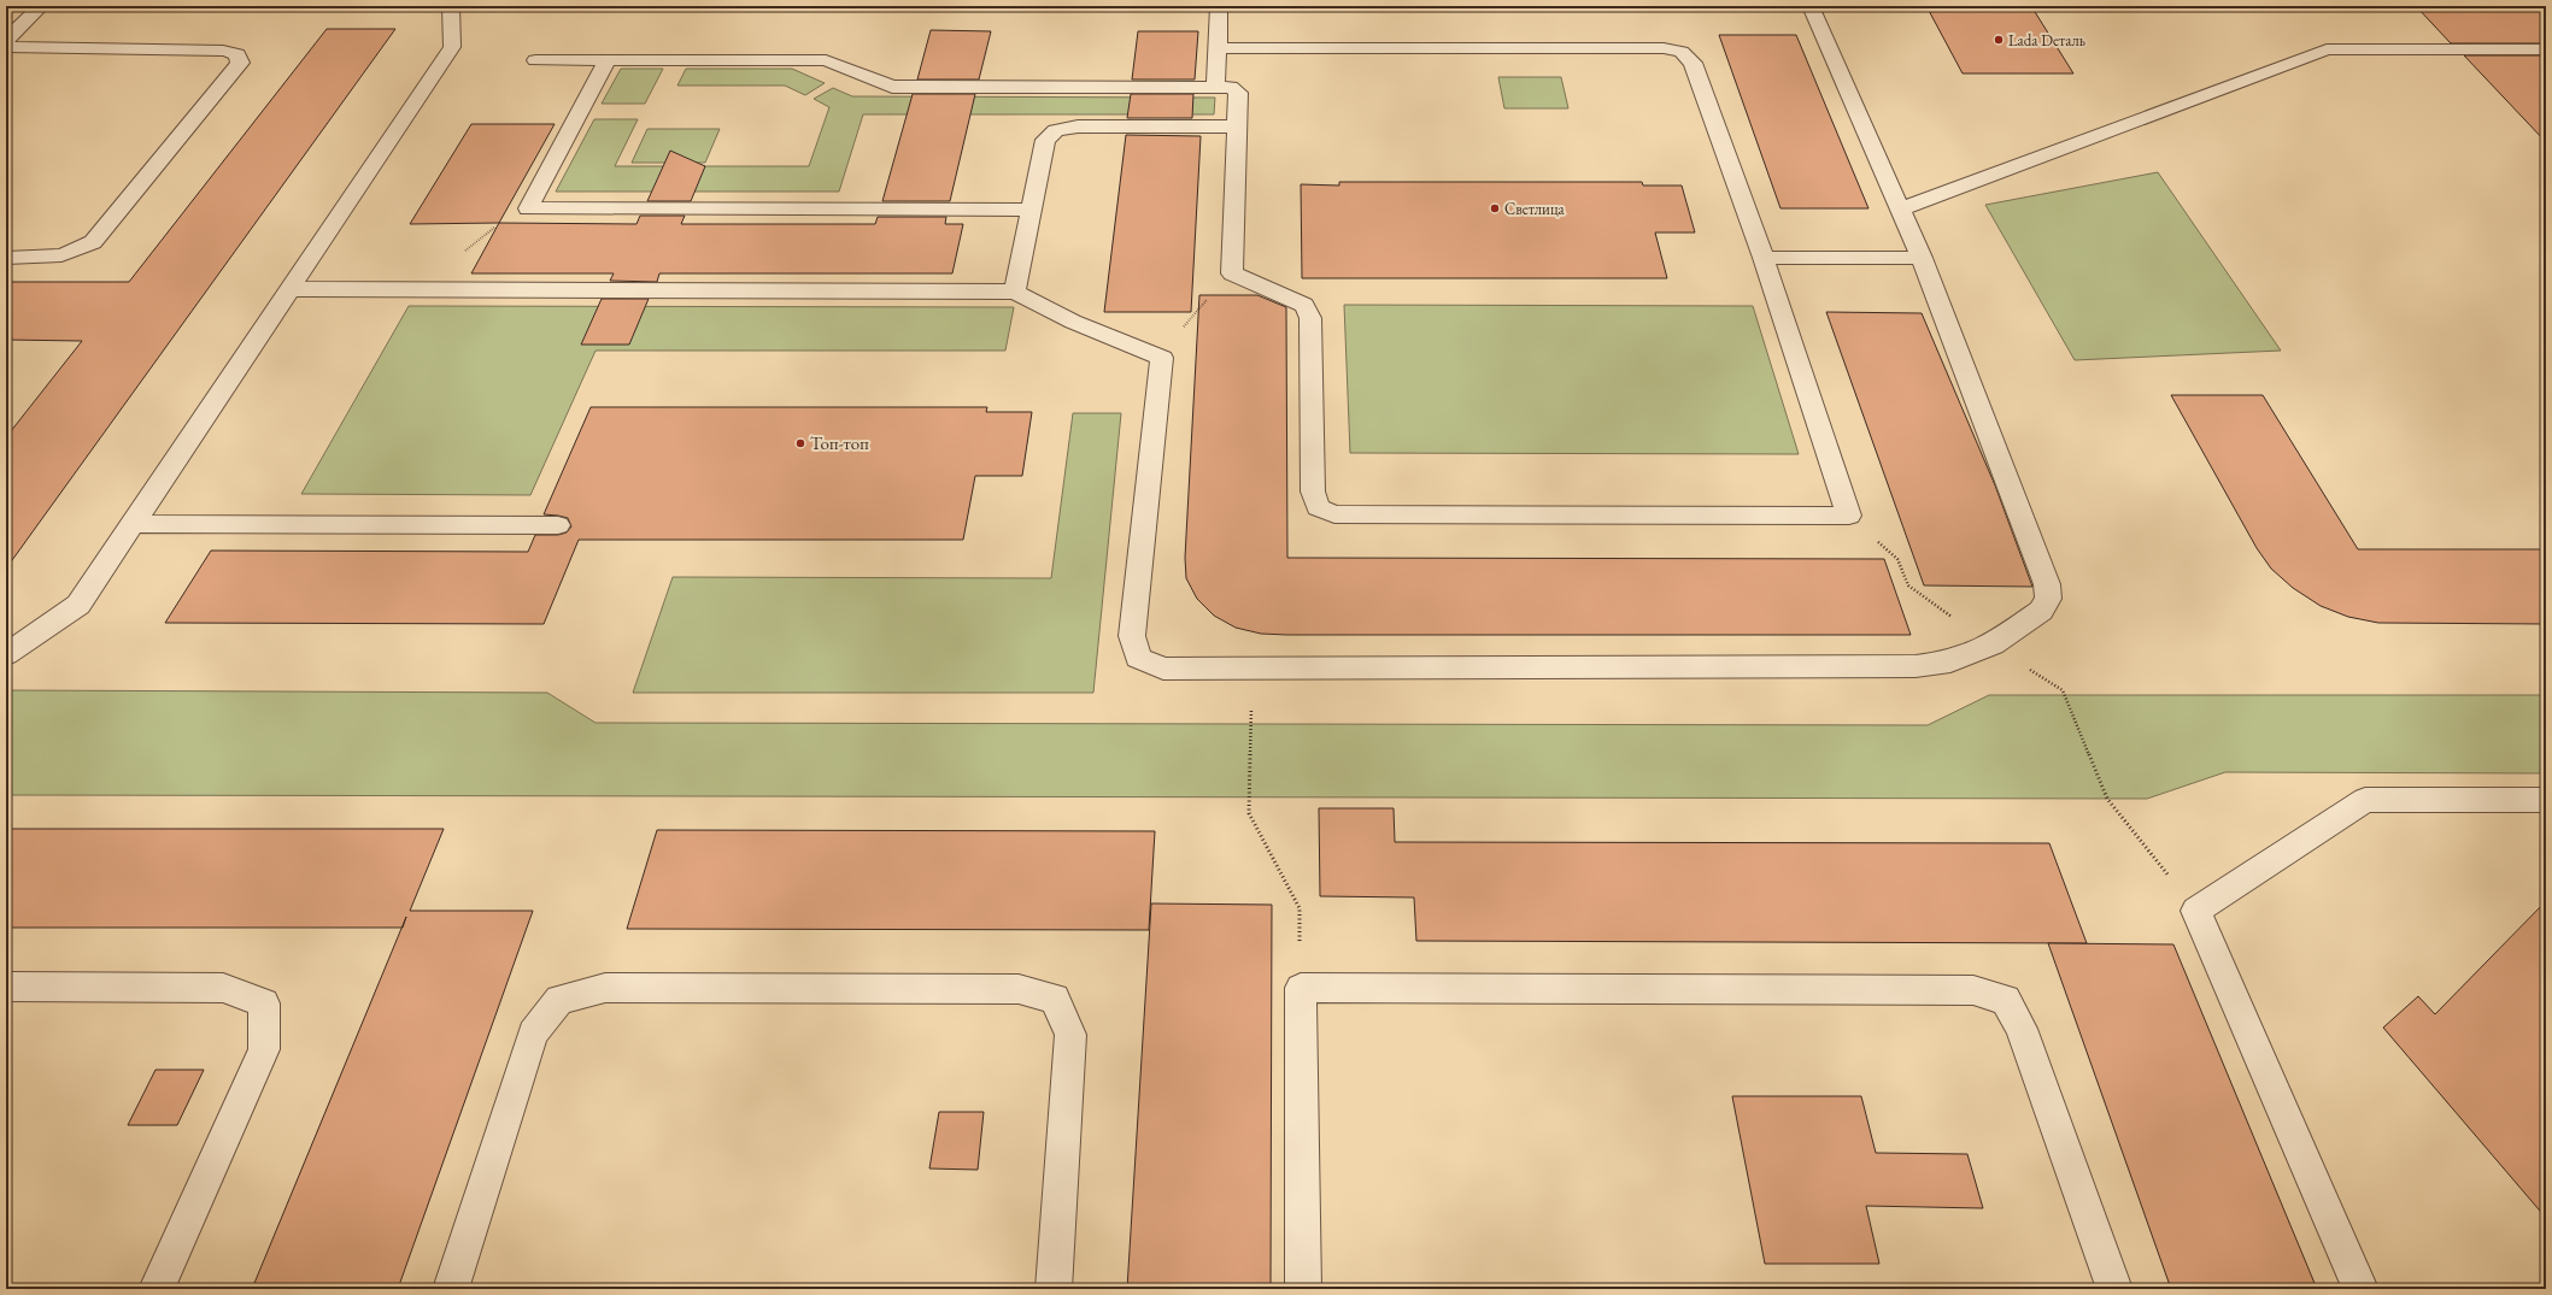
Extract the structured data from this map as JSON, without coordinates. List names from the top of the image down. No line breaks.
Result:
{"places":["Lada Dеталь","Светлица","Топ-топ"]}
